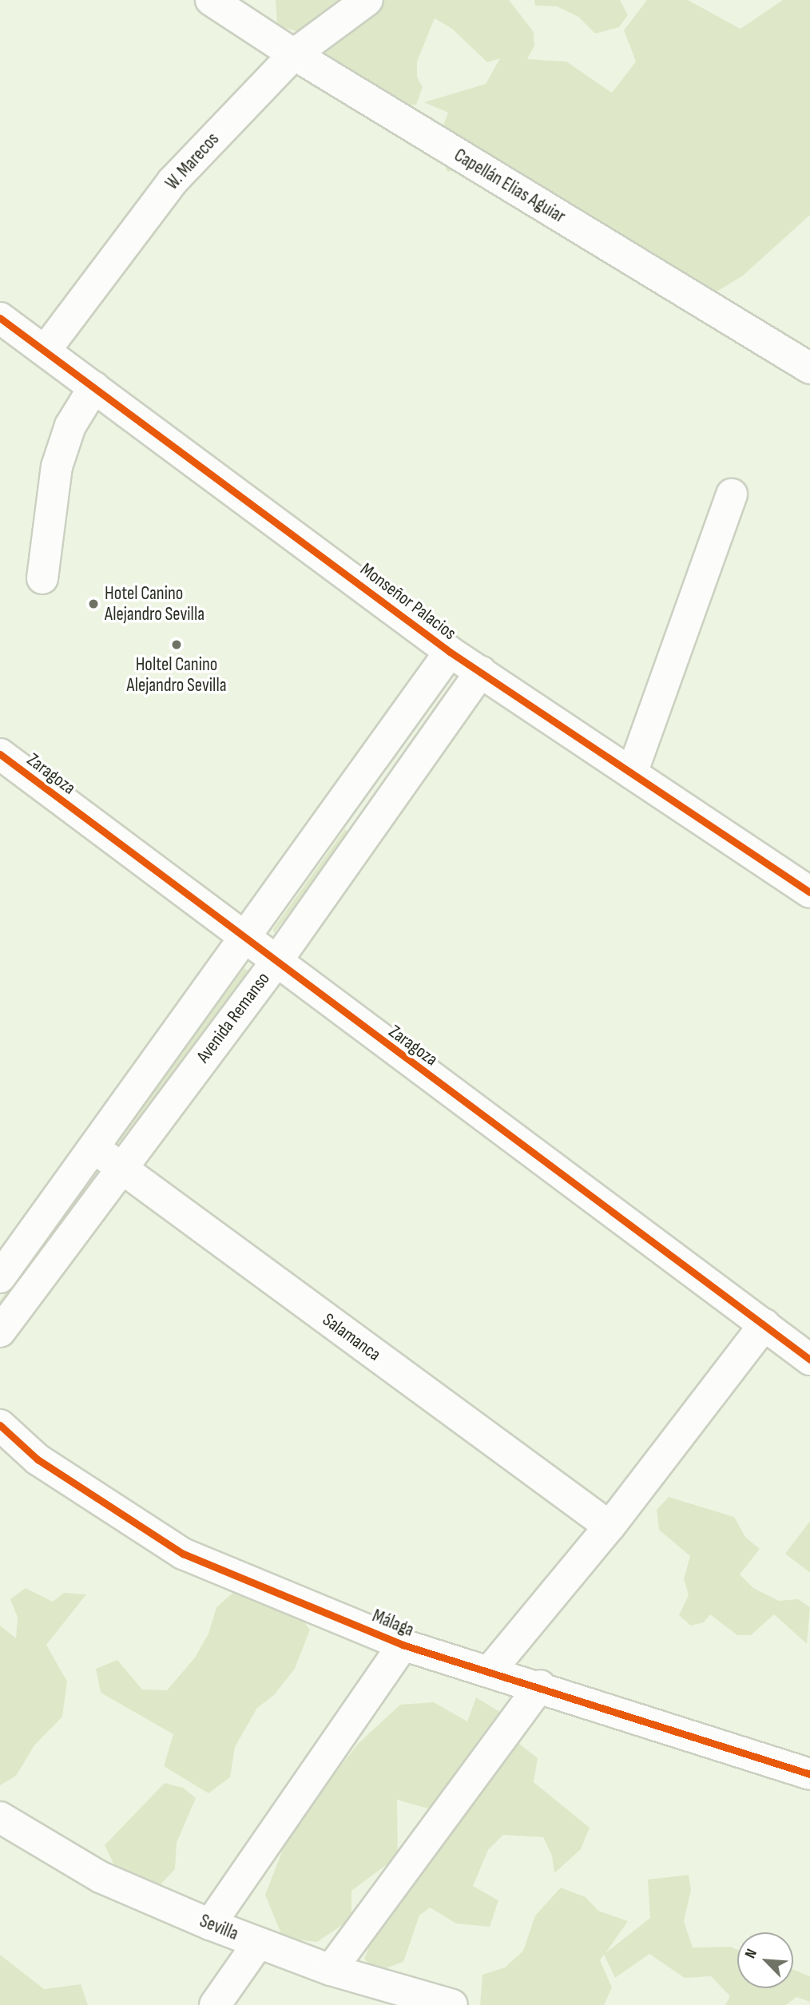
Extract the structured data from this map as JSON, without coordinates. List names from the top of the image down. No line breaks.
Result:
{"streets":{"street":["W. Marecos","Capellán Elias Aguiar","Monseñor Palacios","Zaragoza","Avenida Remanso","Salamanca","Málaga","Sevilla"]},"crossings":[["W. Marecos","Capellán Elias Aguiar"],["W. Marecos","Monseñor Palacios"],["Monseñor Palacios","Avenida Remanso"],["Zaragoza","Avenida Remanso"],["Avenida Remanso","Salamanca"]],"places":["Hotel Canino Alejandro Sevilla","Holtel Canino Alejandro Sevilla"],"north":"top left"}
